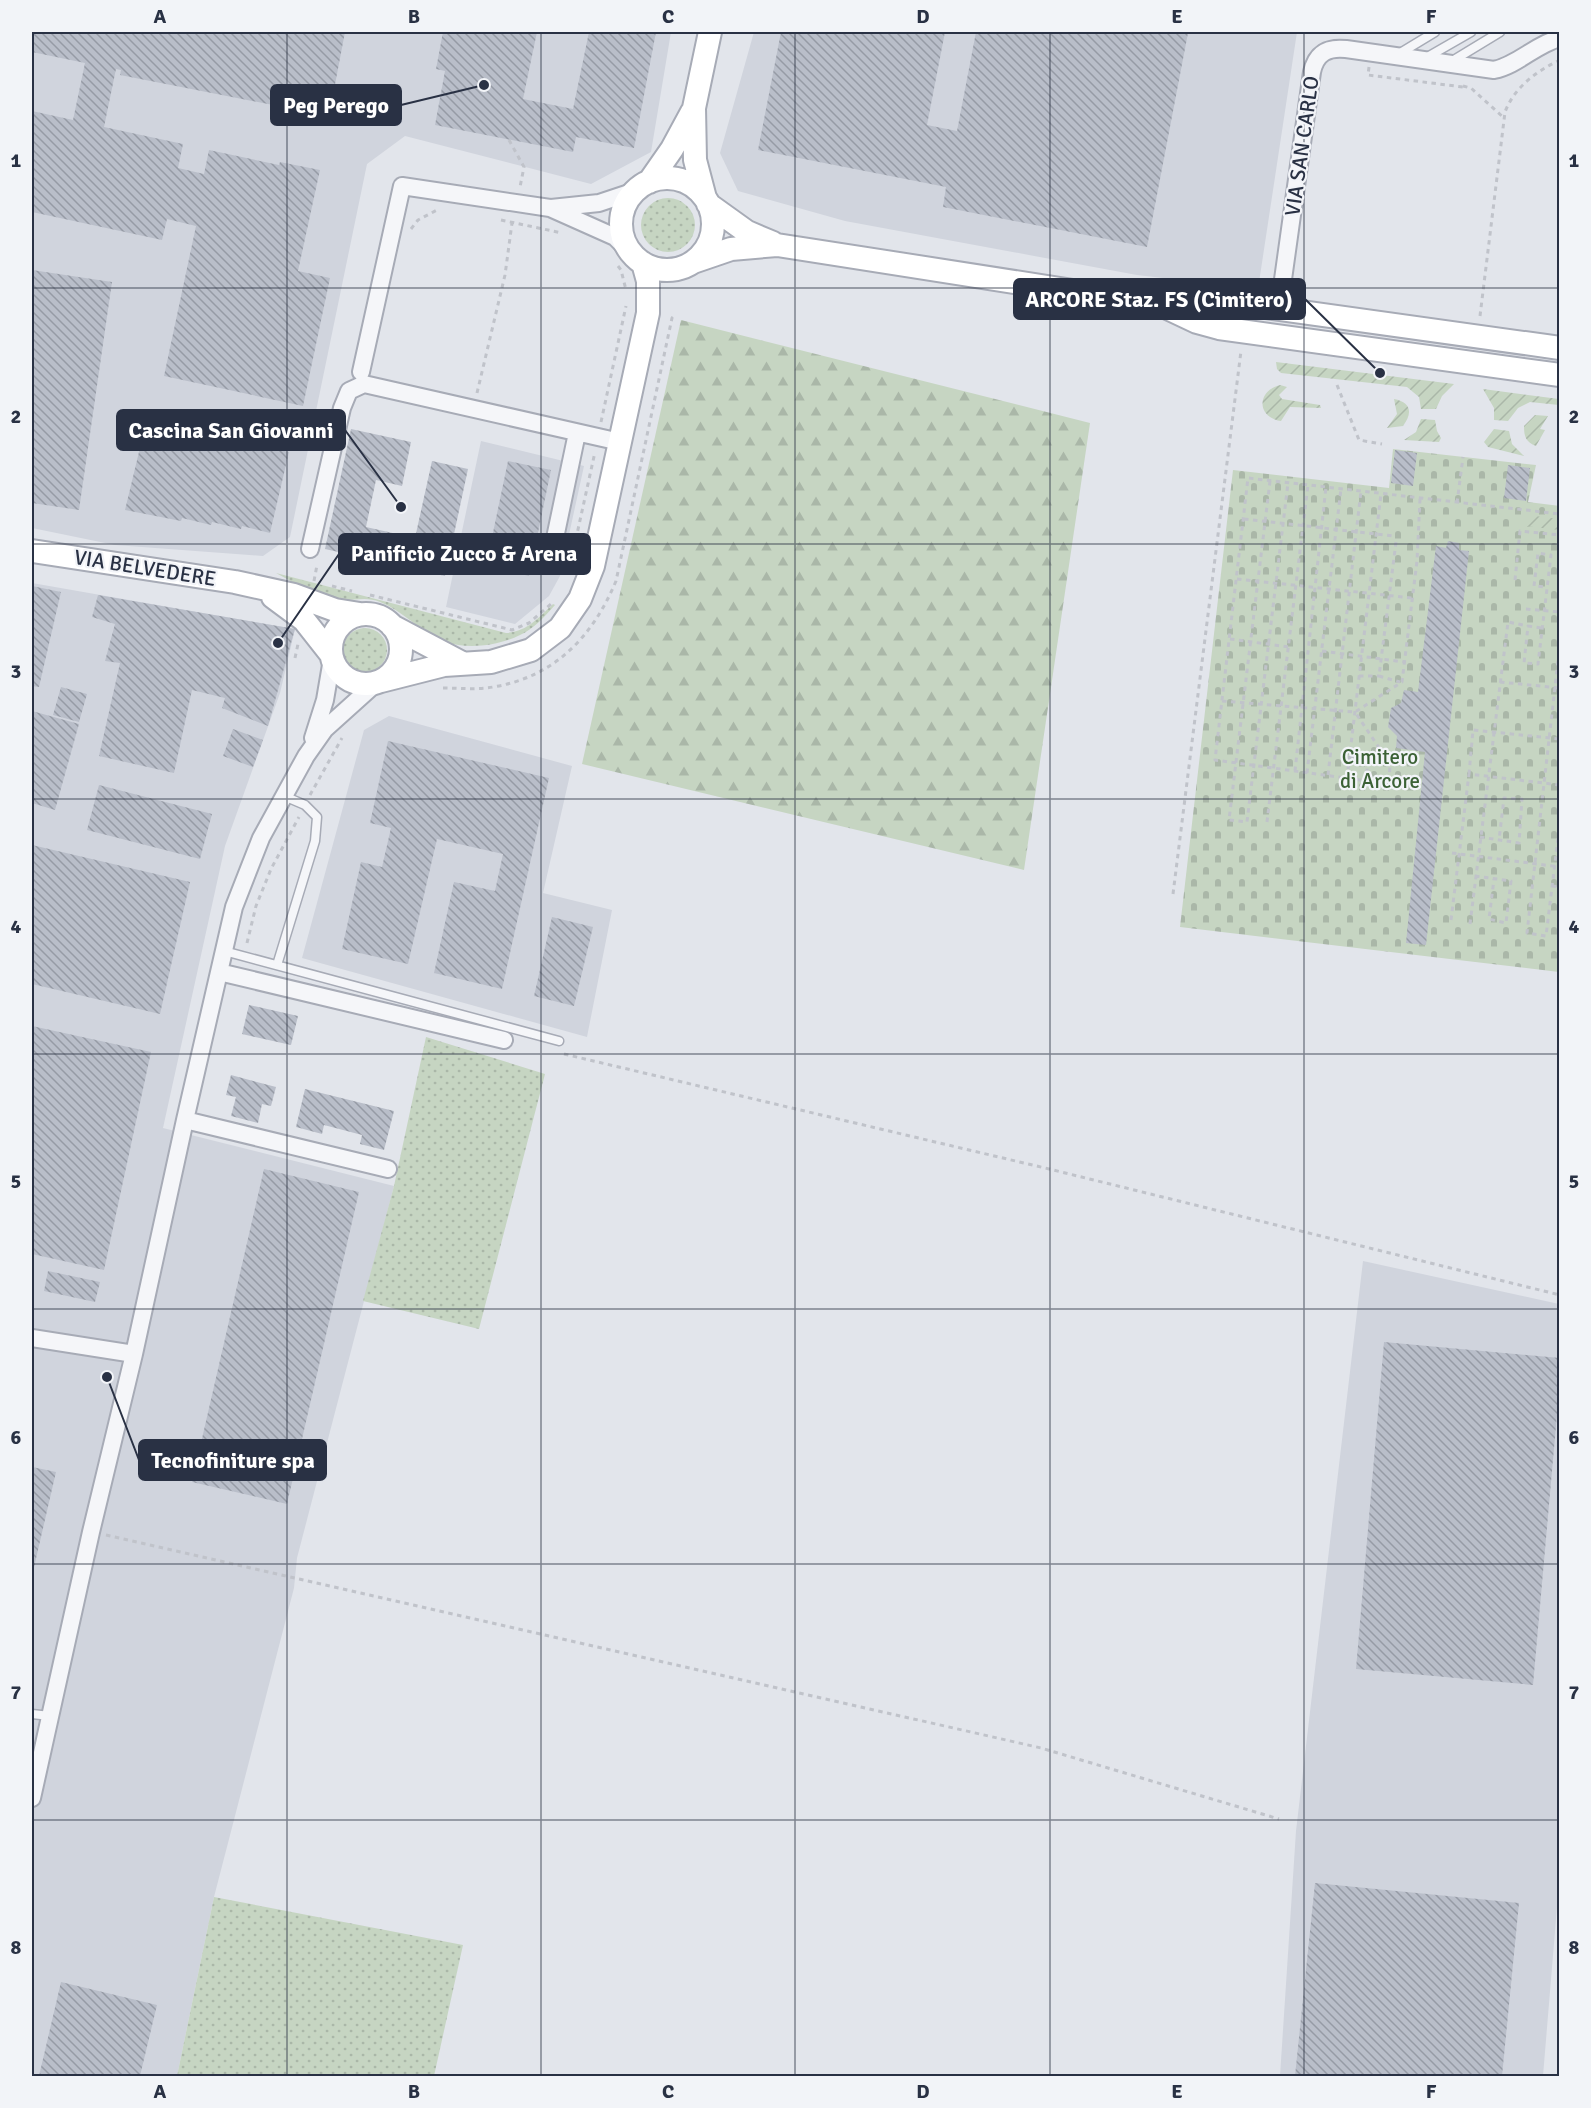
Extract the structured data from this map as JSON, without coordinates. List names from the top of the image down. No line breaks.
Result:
{"streets":{"street":["VIA SAN CARLO","VIA BELVEDERE"]},"parks":["Cimitero di Arcore"],"places":["Peg Perego","ARCORE Staz. FS (Cimitero)","Cascina San Giovanni","Panificio Zucco & Arena","Tecnofiniture spa"],"grid":{"columns":["A","B","C","D","E","F"],"rows":["1","2","3","4","5","6","7","8"]}}
